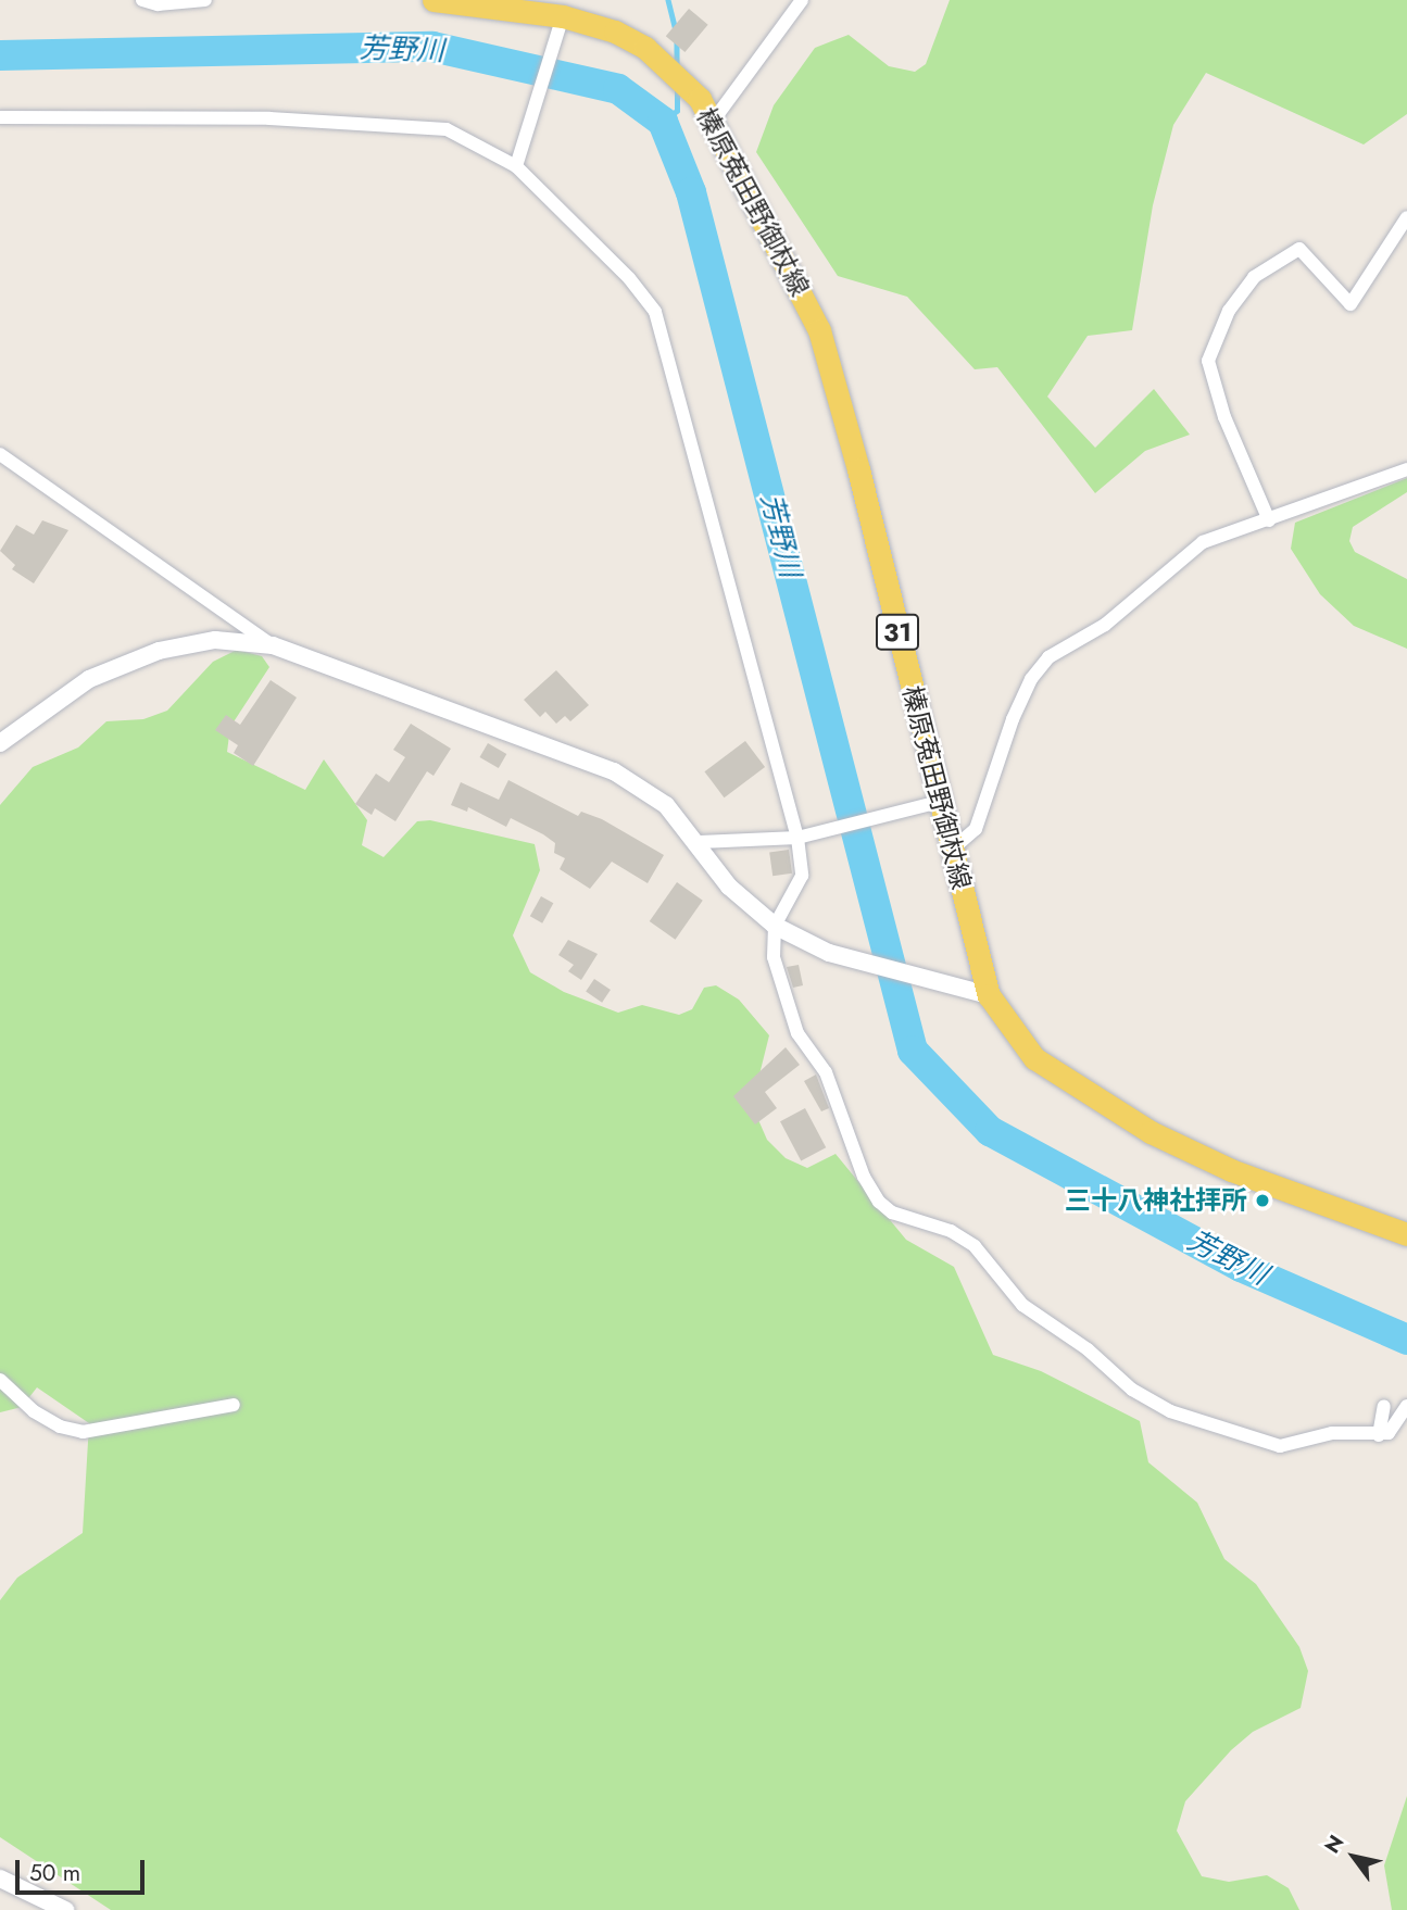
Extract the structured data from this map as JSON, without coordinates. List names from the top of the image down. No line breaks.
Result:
{"streets":{"main road":["榛原菟田野御杖線","31"]},"water":["芳野川"],"places":["三十八神社拝所"],"scale_bar":"50 m","north":"top left"}
